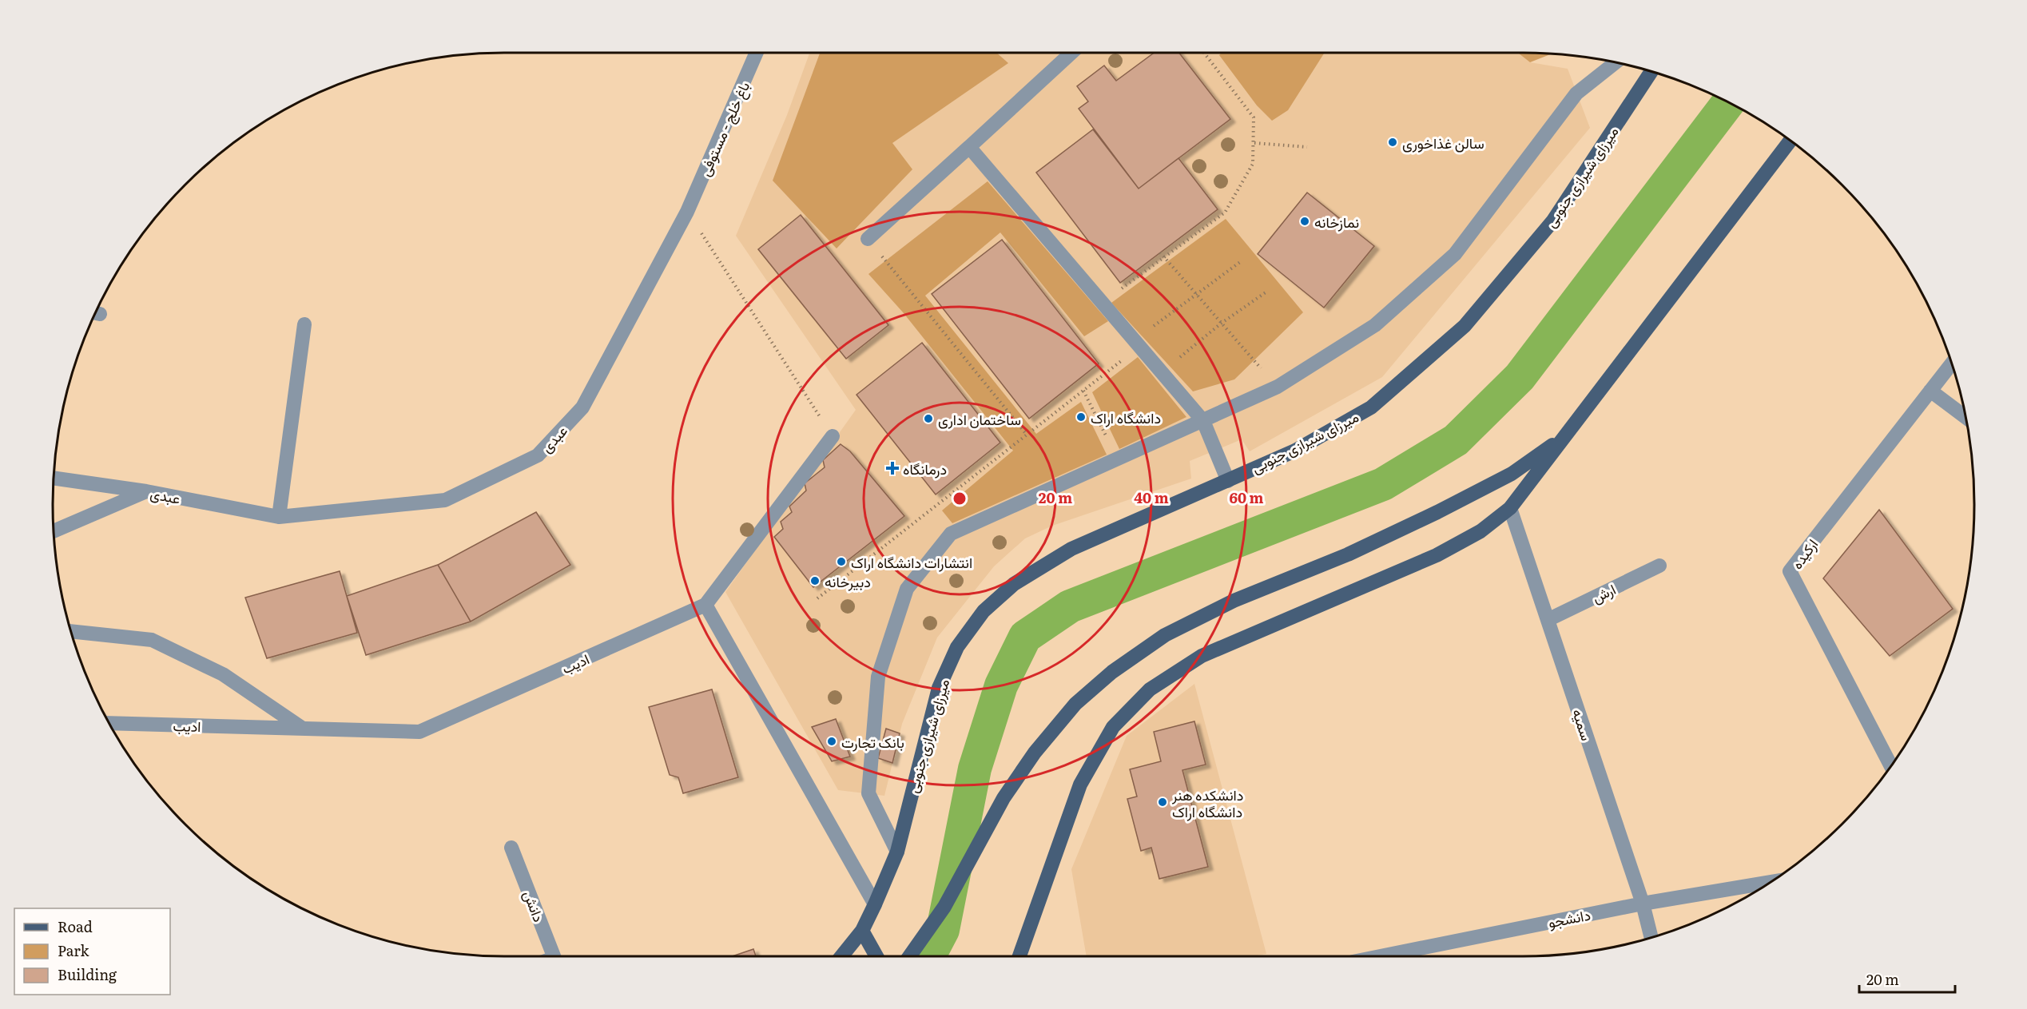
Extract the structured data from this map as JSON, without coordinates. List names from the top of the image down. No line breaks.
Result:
{"streets":{"main road":["میرزای شیرازی جنوبی"],"street":["باغ خلج - مستوفی","عبدی","ارکیده","ارش","ادیب","سمیه","دانش","دانشجو"]},"crossings":[["باغ خلج - مستوفی","عبدی"],["ارش","سمیه"],["سمیه","دانشجو"]],"places":{"other":["سالن غذاخوری","نمازخانه","دانشگاه اراک","ساختمان اداری","انتشارات دانشگاه اراک","دبیرخانه","بانک تجارت","دانشکده هنر دانشگاه اراک"],"health":["درمانگاه"]},"legend":["Road","Park","Building"],"scale_bar":"20 m","rings":["20 m","40 m","60 m"]}
